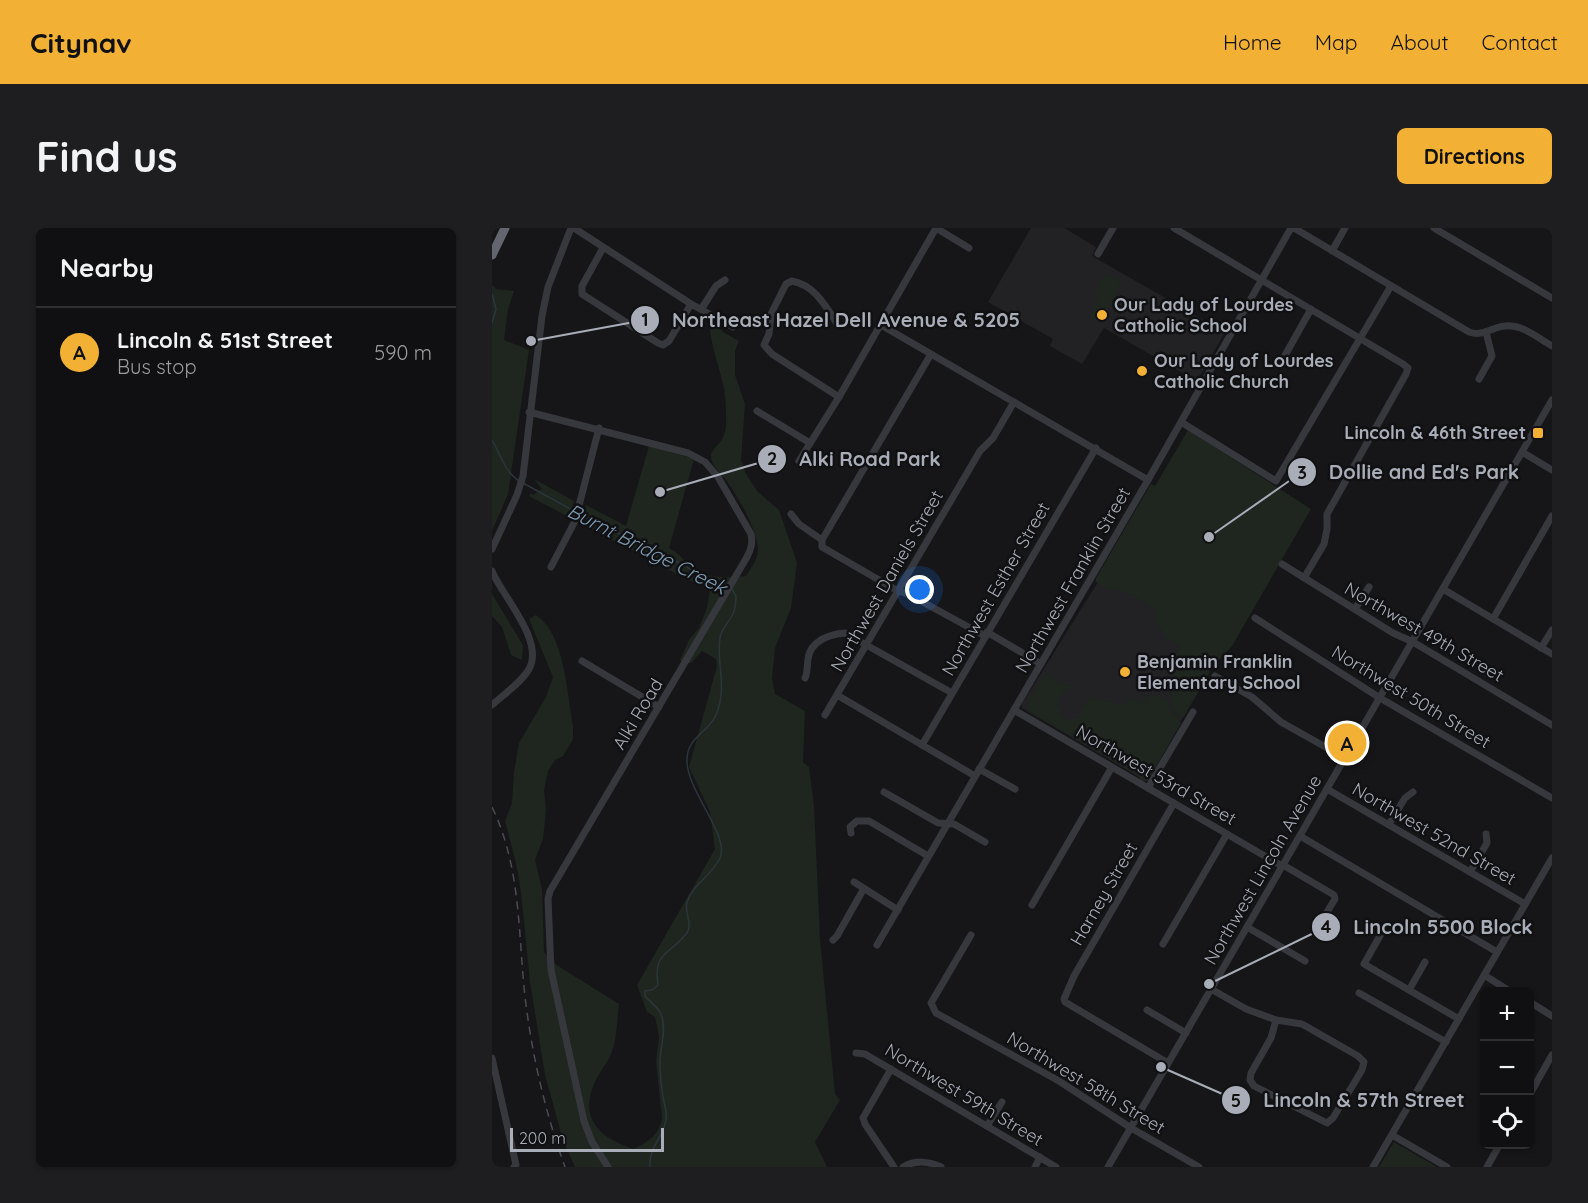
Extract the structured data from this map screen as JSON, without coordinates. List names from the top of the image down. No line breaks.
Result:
{"streets":{"street":["Northwest Franklin Street","Northwest Daniels Street","Northwest Esther Street","Northwest 49th Street","Northwest 50th Street","Alki Road","Northwest 53rd Street","Northwest 52nd Street","Northwest Lincoln Avenue","Harney Street","Northwest 58th Street","Northwest 59th Street"]},"crossings":[["Northwest Franklin Street","Northwest 53rd Street"],["Northwest 49th Street","Northwest Lincoln Avenue"],["Northwest 50th Street","Northwest Lincoln Avenue"],["Northwest 53rd Street","Northwest Lincoln Avenue"],["Northwest 53rd Street","Harney Street"],["Northwest 52nd Street","Northwest Lincoln Avenue"],["Northwest Lincoln Avenue","Harney Street"],["Northwest Lincoln Avenue","Northwest 58th Street"]],"water":["Burnt Bridge Creek"],"places":{"other":["Our Lady of Lourdes Catholic School","Northeast Hazel Dell Avenue & 5205","Our Lady of Lourdes Catholic Church","Alki Road Park","Dollie and Ed's Park","Benjamin Franklin Elementary School","Lincoln 5500 Block","Lincoln & 57th Street"],"transit":["Lincoln & 46th Street"]},"scale_bar":"200 m","page":{"header":"Citynav","nav":["Home","Map","About","Contact"],"buttons":"Directions","title":"Find us","heading":"Nearby","list":[{"mark":"A","name":"Lincoln & 51st Street","note":"Bus stop","value":"590 m"}],"pins":"A","map_buttons":["+","−"],"scale":"200 m"}}
